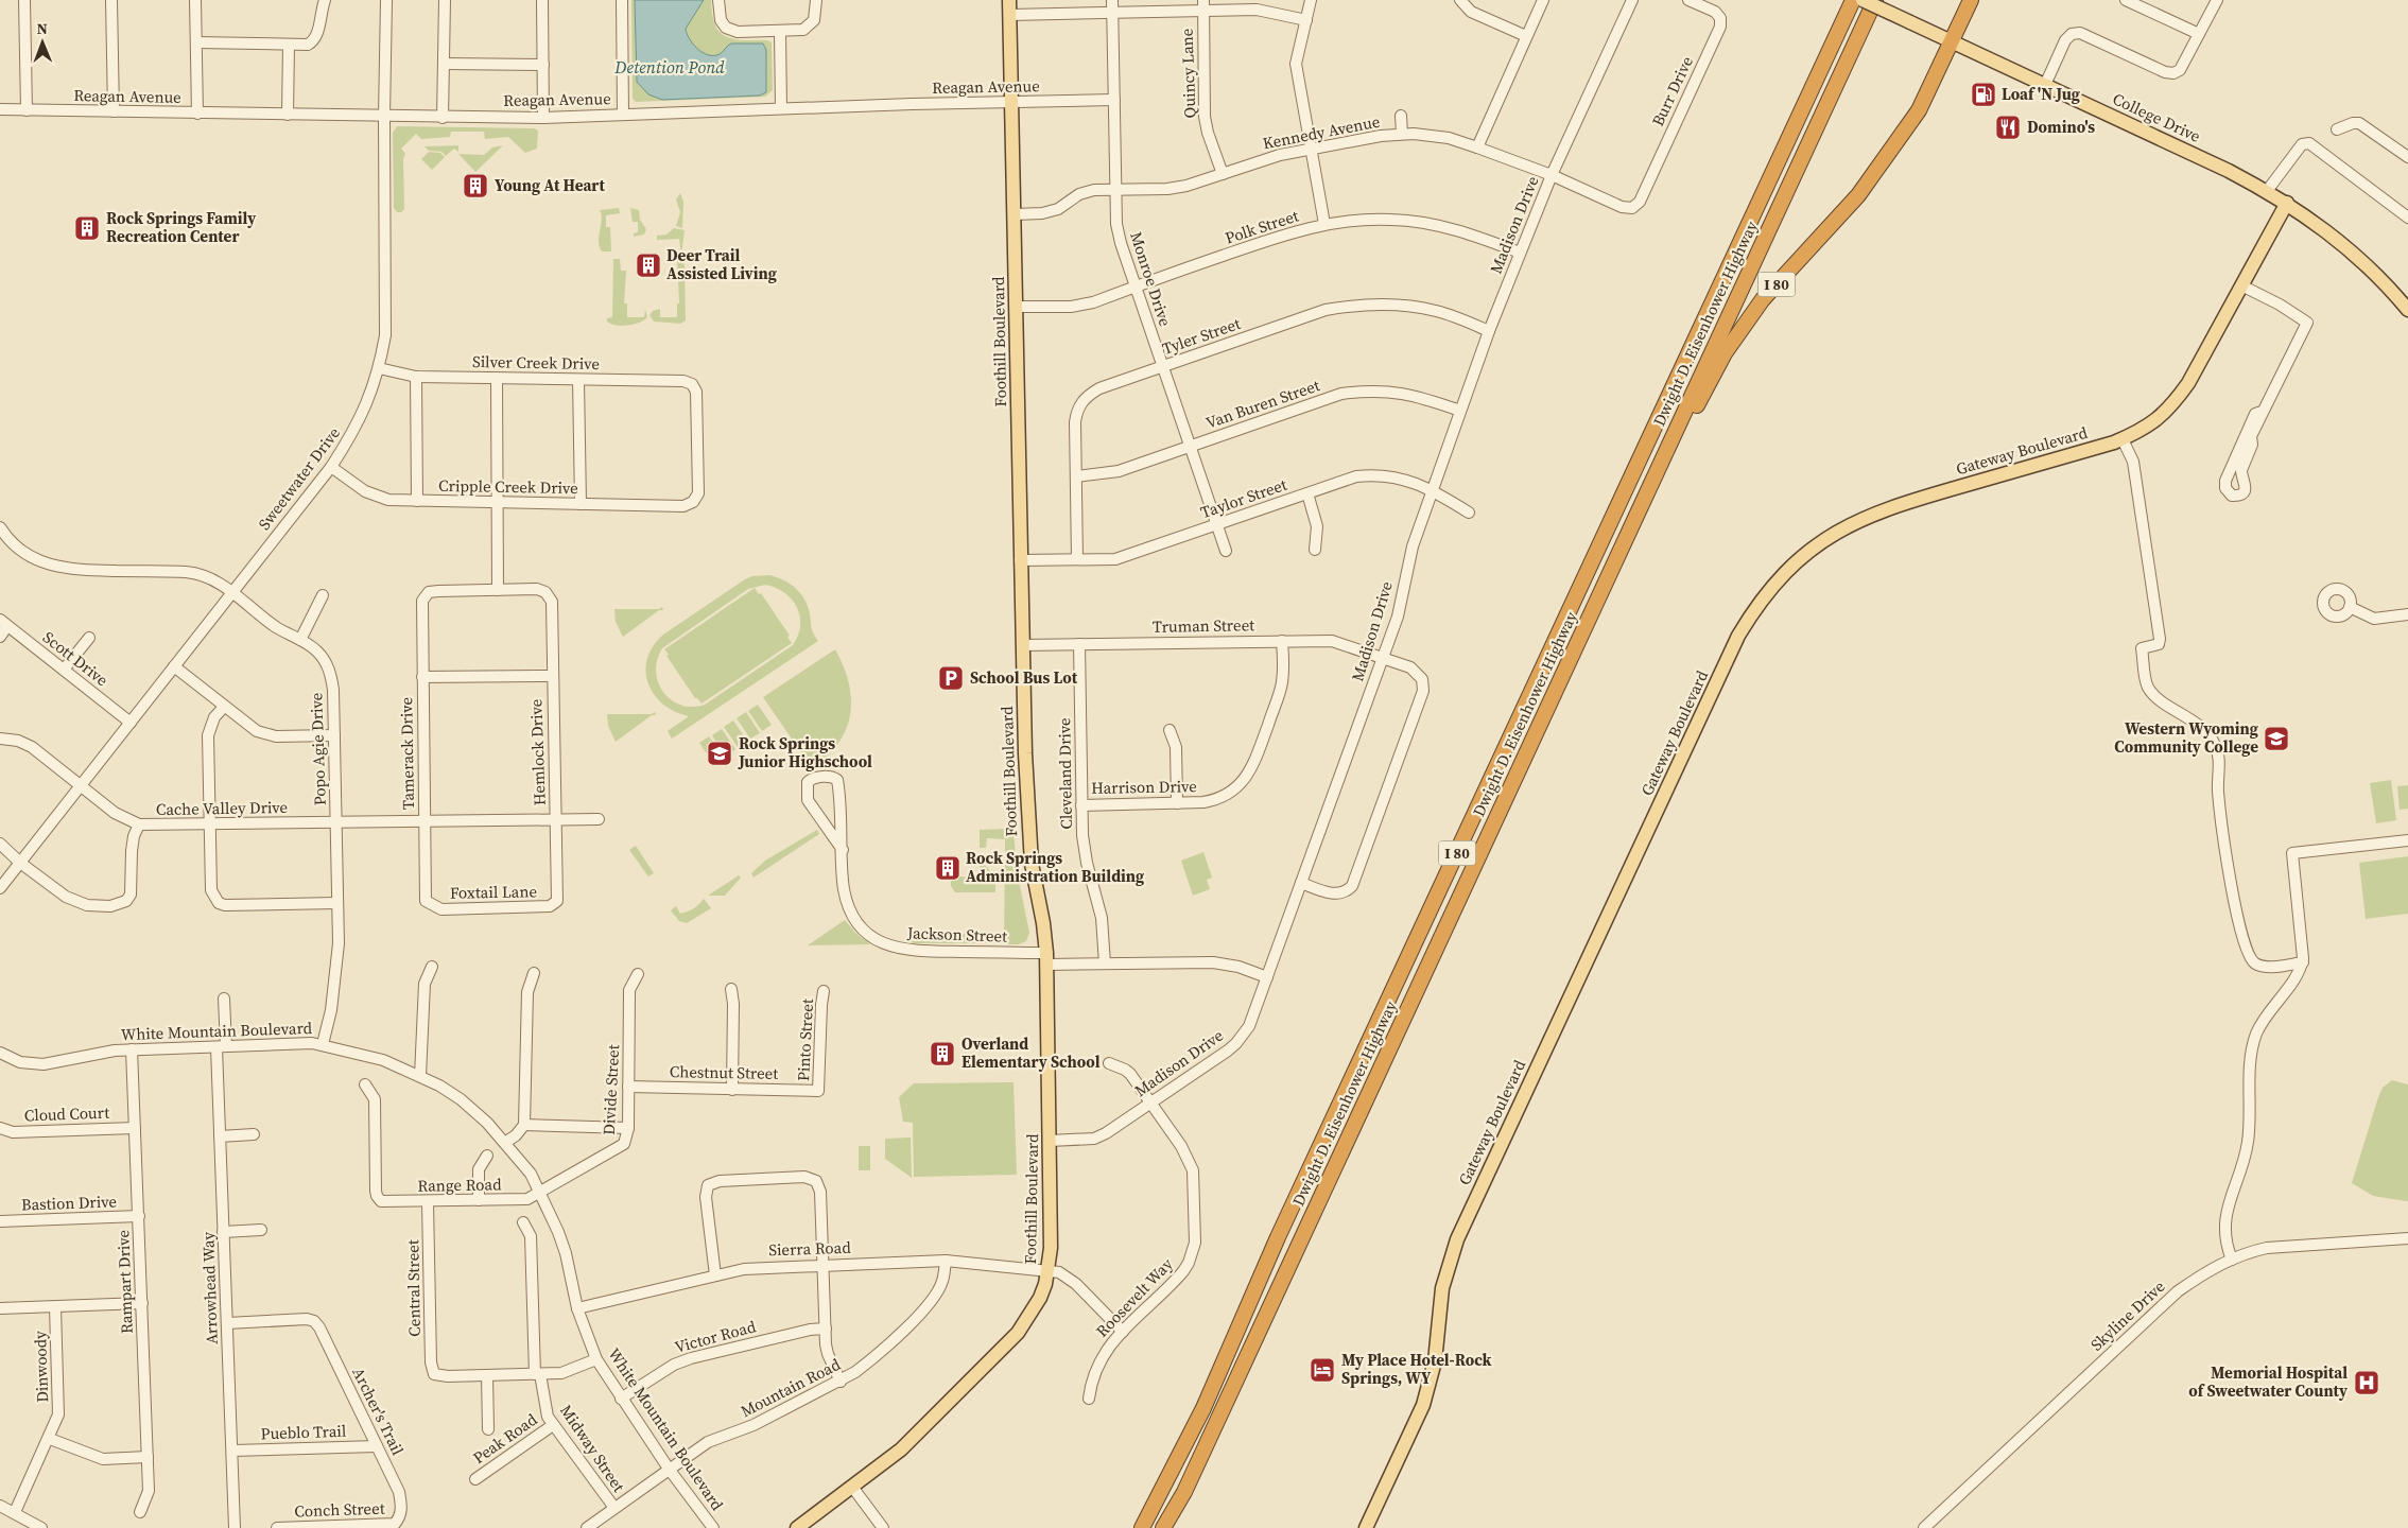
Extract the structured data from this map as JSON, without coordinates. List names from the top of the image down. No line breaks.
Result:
{"streets":{"highway":["I 80","Dwight D. Eisenhower Highway"],"main road":["College Drive","Foothill Boulevard","Gateway Boulevard"],"street":["Quincy Lane","Reagan Avenue","Burr Drive","Kennedy Avenue","Madison Drive","Polk Street","Monroe Drive","Tyler Street","Silver Creek Drive","Van Buren Street","Sweetwater Drive","Cripple Creek Drive","Taylor Street","Truman Street","Scott Drive","Popo Agie Drive","Hemlock Drive","Tamerack Drive","Cleveland Drive","Harrison Drive","Cache Valley Drive","Foxtail Lane","Jackson Street","White Mountain Boulevard","Pinto Street","Chestnut Street","Divide Street","Cloud Court","Range Road","Bastion Drive","Sierra Road","Rampart Drive","Arrowhead Way","Central Street","Roosevelt Way","Skyline Drive","Victor Road","Dinwoody","Mountain Road","Archer's Trail","Pueblo Trail","Peak Road","Midway Street","Conch Street"]},"crossings":[["Quincy Lane","Kennedy Avenue"],["Reagan Avenue","Monroe Drive"],["Reagan Avenue","Foothill Boulevard"],["Reagan Avenue","Sweetwater Drive"],["Burr Drive","Kennedy Avenue"],["College Drive","I 80"],["College Drive","Gateway Boulevard"],["Kennedy Avenue","Madison Drive"],["Kennedy Avenue","Monroe Drive"],["Kennedy Avenue","Foothill Boulevard"],["Madison Drive","Polk Street"],["Madison Drive","Tyler Street"],["Madison Drive","Foothill Boulevard"],["Madison Drive","Van Buren Street"],["Madison Drive","Taylor Street"],["Madison Drive","Truman Street"],["Madison Drive","Jackson Street"],["Madison Drive","Roosevelt Way"],["Polk Street","Monroe Drive"],["Polk Street","Foothill Boulevard"],["Monroe Drive","Tyler Street"],["Monroe Drive","Van Buren Street"],["Monroe Drive","Taylor Street"],["I 80","Dwight D. Eisenhower Highway"],["Tyler Street","Van Buren Street"],["Tyler Street","Taylor Street"],["Foothill Boulevard","Taylor Street"],["Foothill Boulevard","Truman Street"],["Foothill Boulevard","Jackson Street"],["Foothill Boulevard","Sierra Road"],["Silver Creek Drive","Sweetwater Drive"],["Silver Creek Drive","Cripple Creek Drive"],["Sweetwater Drive","Cripple Creek Drive"],["Sweetwater Drive","Scott Drive"],["Sweetwater Drive","Popo Agie Drive"],["Sweetwater Drive","Cache Valley Drive"],["Truman Street","Cleveland Drive"],["Truman Street","Harrison Drive"],["Popo Agie Drive","Cache Valley Drive"],["Popo Agie Drive","White Mountain Boulevard"],["Hemlock Drive","Tamerack Drive"],["Hemlock Drive","Cache Valley Drive"],["Hemlock Drive","Foxtail Lane"],["Tamerack Drive","Cache Valley Drive"],["Tamerack Drive","Foxtail Lane"],["Cleveland Drive","Harrison Drive"],["Cleveland Drive","Jackson Street"],["White Mountain Boulevard","Divide Street"],["White Mountain Boulevard","Range Road"],["White Mountain Boulevard","Sierra Road"],["White Mountain Boulevard","Rampart Drive"],["White Mountain Boulevard","Arrowhead Way"],["White Mountain Boulevard","Victor Road"],["White Mountain Boulevard","Mountain Road"],["Pinto Street","Chestnut Street"],["Chestnut Street","Divide Street"],["Divide Street","Range Road"],["Cloud Court","Rampart Drive"],["Range Road","Central Street"],["Bastion Drive","Rampart Drive"],["Sierra Road","Roosevelt Way"],["Sierra Road","Mountain Road"],["Arrowhead Way","Archer's Trail"],["Arrowhead Way","Pueblo Trail"],["Mountain Road","Midway Street"],["Archer's Trail","Pueblo Trail"],["Archer's Trail","Conch Street"],["Peak Road","Midway Street"]],"water":["Detention Pond"],"places":{"fuel station":["Loaf 'N Jug"],"restaurant":["Domino's"],"building":["Young At Heart","Rock Springs Family Recreation Center","Deer Trail Assisted Living","Rock Springs Administration Building","Overland Elementary School"],"parking":["School Bus Lot"],"school or university":["Western Wyoming Community College","Rock Springs Junior Highschool"],"hotel":["My Place Hotel-Rock Springs, WY"],"hospital":["Memorial Hospital of Sweetwater County"]},"north":"top"}
